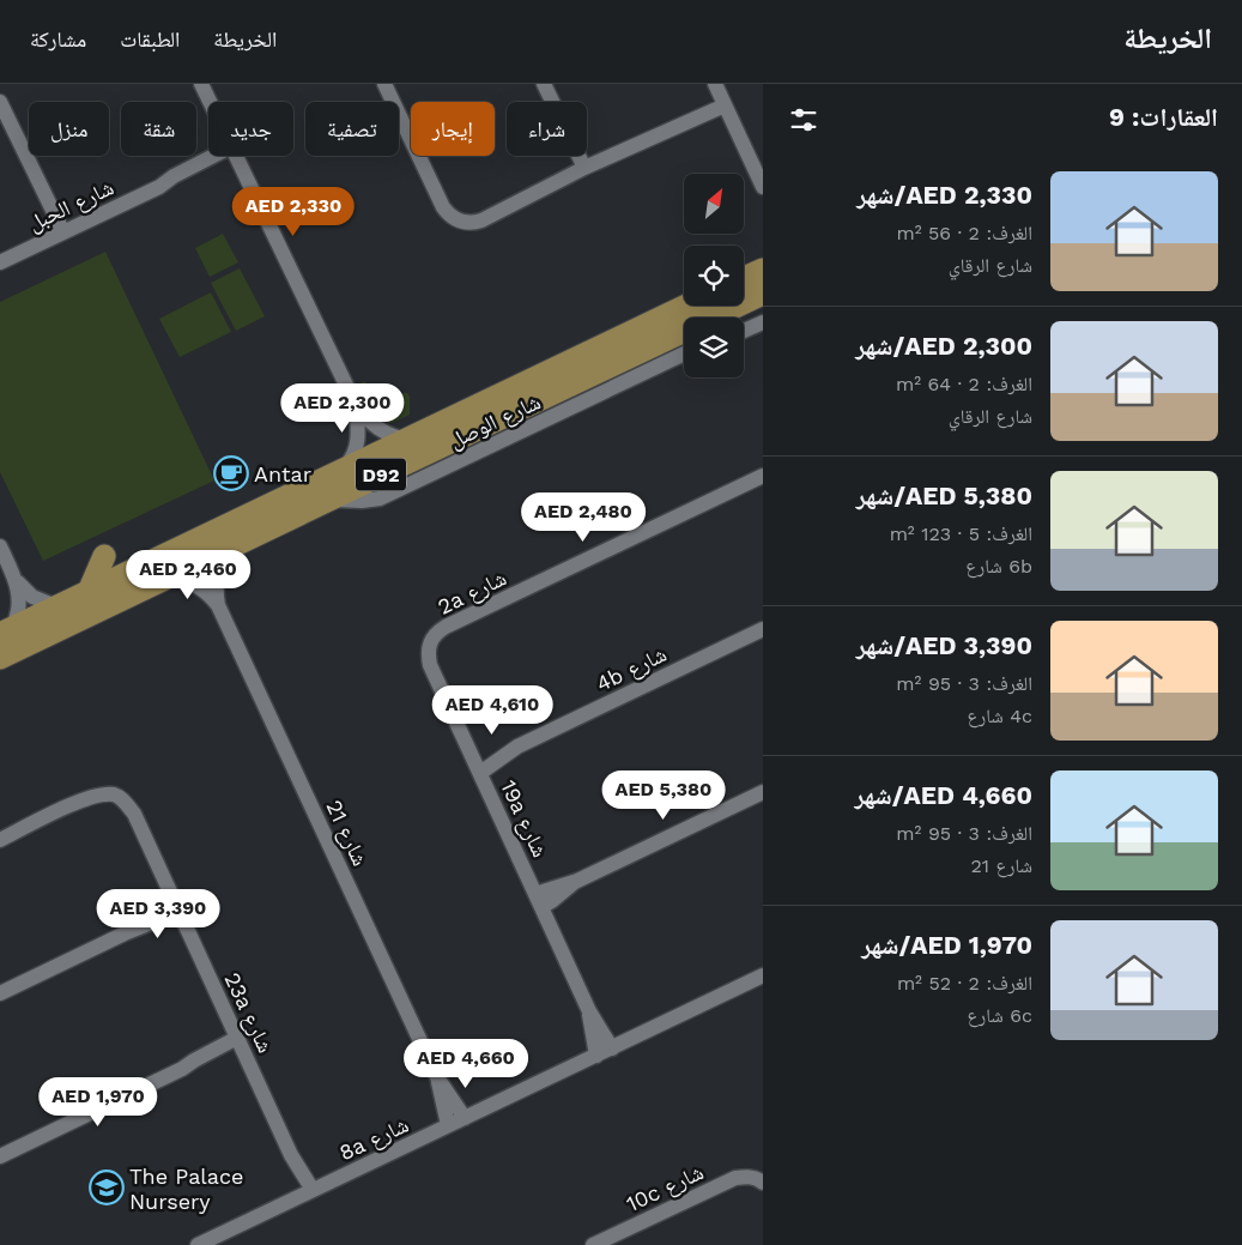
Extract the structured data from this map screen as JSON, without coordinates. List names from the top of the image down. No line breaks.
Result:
{"streets":{"main road":["شارع الوصل","D92"],"street":["شارع الحبل","2a شارع","4b شارع","19a شارع","شارع 21","23a شارع","8a شارع","10c شارع"]},"crossings":[["شارع الوصل","شارع 21"],["2a شارع","19a شارع"],["4b شارع","19a شارع"],["19a شارع","8a شارع"],["شارع 21","8a شارع"],["23a شارع","8a شارع"]],"places":{"cafe":["Antar"],"school or university":["The Palace Nursery"]},"north":"top right","page":{"header":"الخريطة","nav":["الخريطة","الطبقات","مشاركة"],"heading":"العقارات: 9","chip":["شراء","إيجار","تصفية","جديد","شقة","منزل"],"list":[{"name":"AED 2,330/شهر","note":"الغرف: 2 · 56 m² · شارع الرقاي"},{"name":"AED 2,300/شهر","note":"الغرف: 2 · 64 m² · شارع الرقاي"},{"name":"AED 5,380/شهر","note":"الغرف: 5 · 123 m² · 6b شارع"},{"name":"AED 3,390/شهر","note":"الغرف: 3 · 95 m² · 4c شارع"},{"name":"AED 4,660/شهر","note":"الغرف: 3 · 95 m² · شارع 21"},{"name":"AED 1,970/شهر","note":"الغرف: 2 · 52 m² · 6c شارع"}],"price":["AED 2,330","AED 2,300","AED 2,480","AED 2,460","AED 4,610","AED 5,380","AED 3,390","AED 4,660","AED 1,970"]}}
